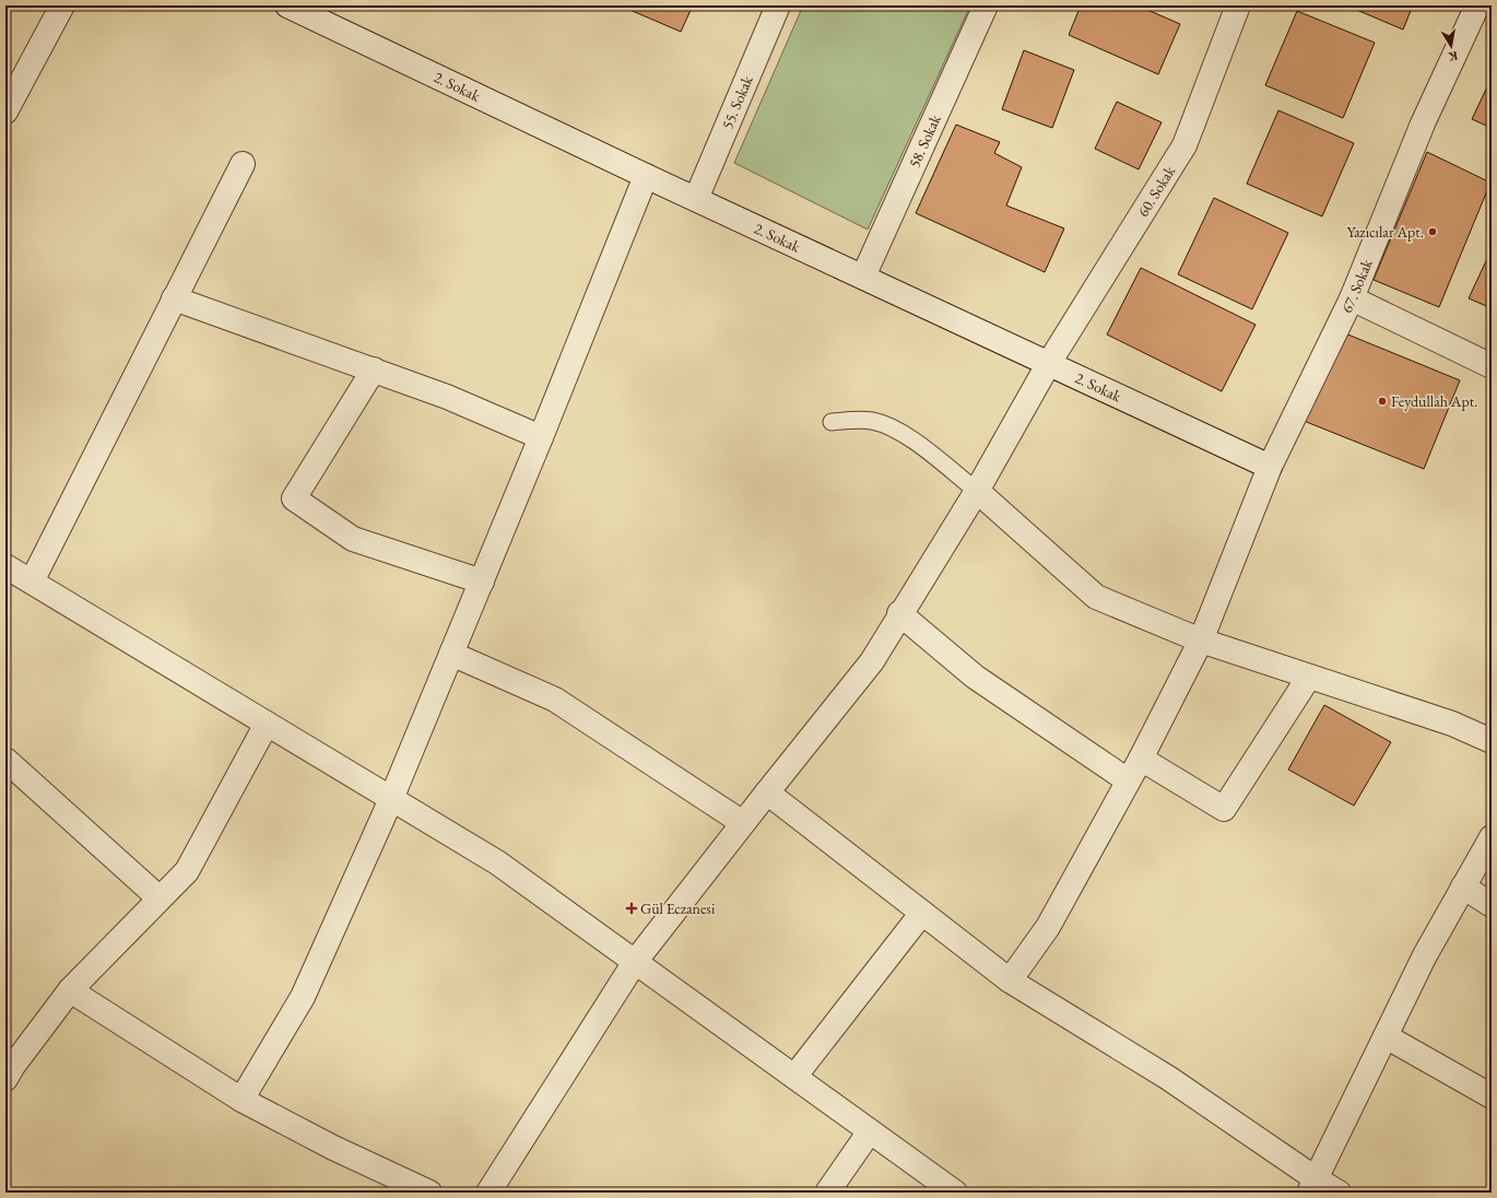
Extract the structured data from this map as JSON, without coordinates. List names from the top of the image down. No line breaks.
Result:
{"streets":{"street":["2. Sokak","55. Sokak","58. Sokak","60. Sokak","67. Sokak"]},"crossings":[["2. Sokak","55. Sokak"],["2. Sokak","58. Sokak"],["2. Sokak","60. Sokak"],["2. Sokak","67. Sokak"]],"places":{"other":["Yazıcılar Apt.","Feydullah Apt."],"health":["Gül Eczanesi"]},"north":"bottom"}
